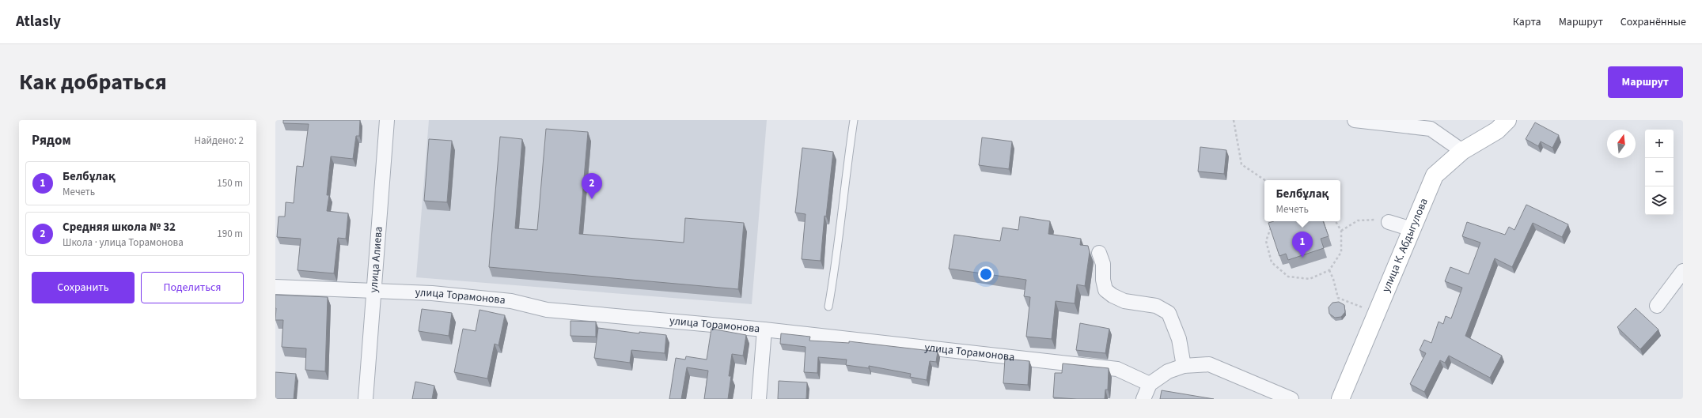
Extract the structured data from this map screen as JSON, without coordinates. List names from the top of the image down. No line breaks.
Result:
{"streets":{"street":["улица К. Абдыгулова","улица Алиева","улица Торамонова"]},"crossings":[["улица Алиева","улица Торамонова"]],"north":"top","page":{"header":"Atlasly","nav":["Карта","Маршрут","Сохранённые"],"title":"Как добраться","buttons":["Маршрут",["Сохранить","Поделиться"]],"heading":["Рядом","Найдено: 2"],"map_buttons":["+","−"],"list":[{"mark":"1","name":"Белбұлақ","note":"Мечеть","value":"150 m"},{"mark":"2","name":"Средняя школа № 32","note":"Школа · улица Торамонова","value":"190 m"}],"pins":["2","1"],"popup":["Белбұлақ","Мечеть"]}}
